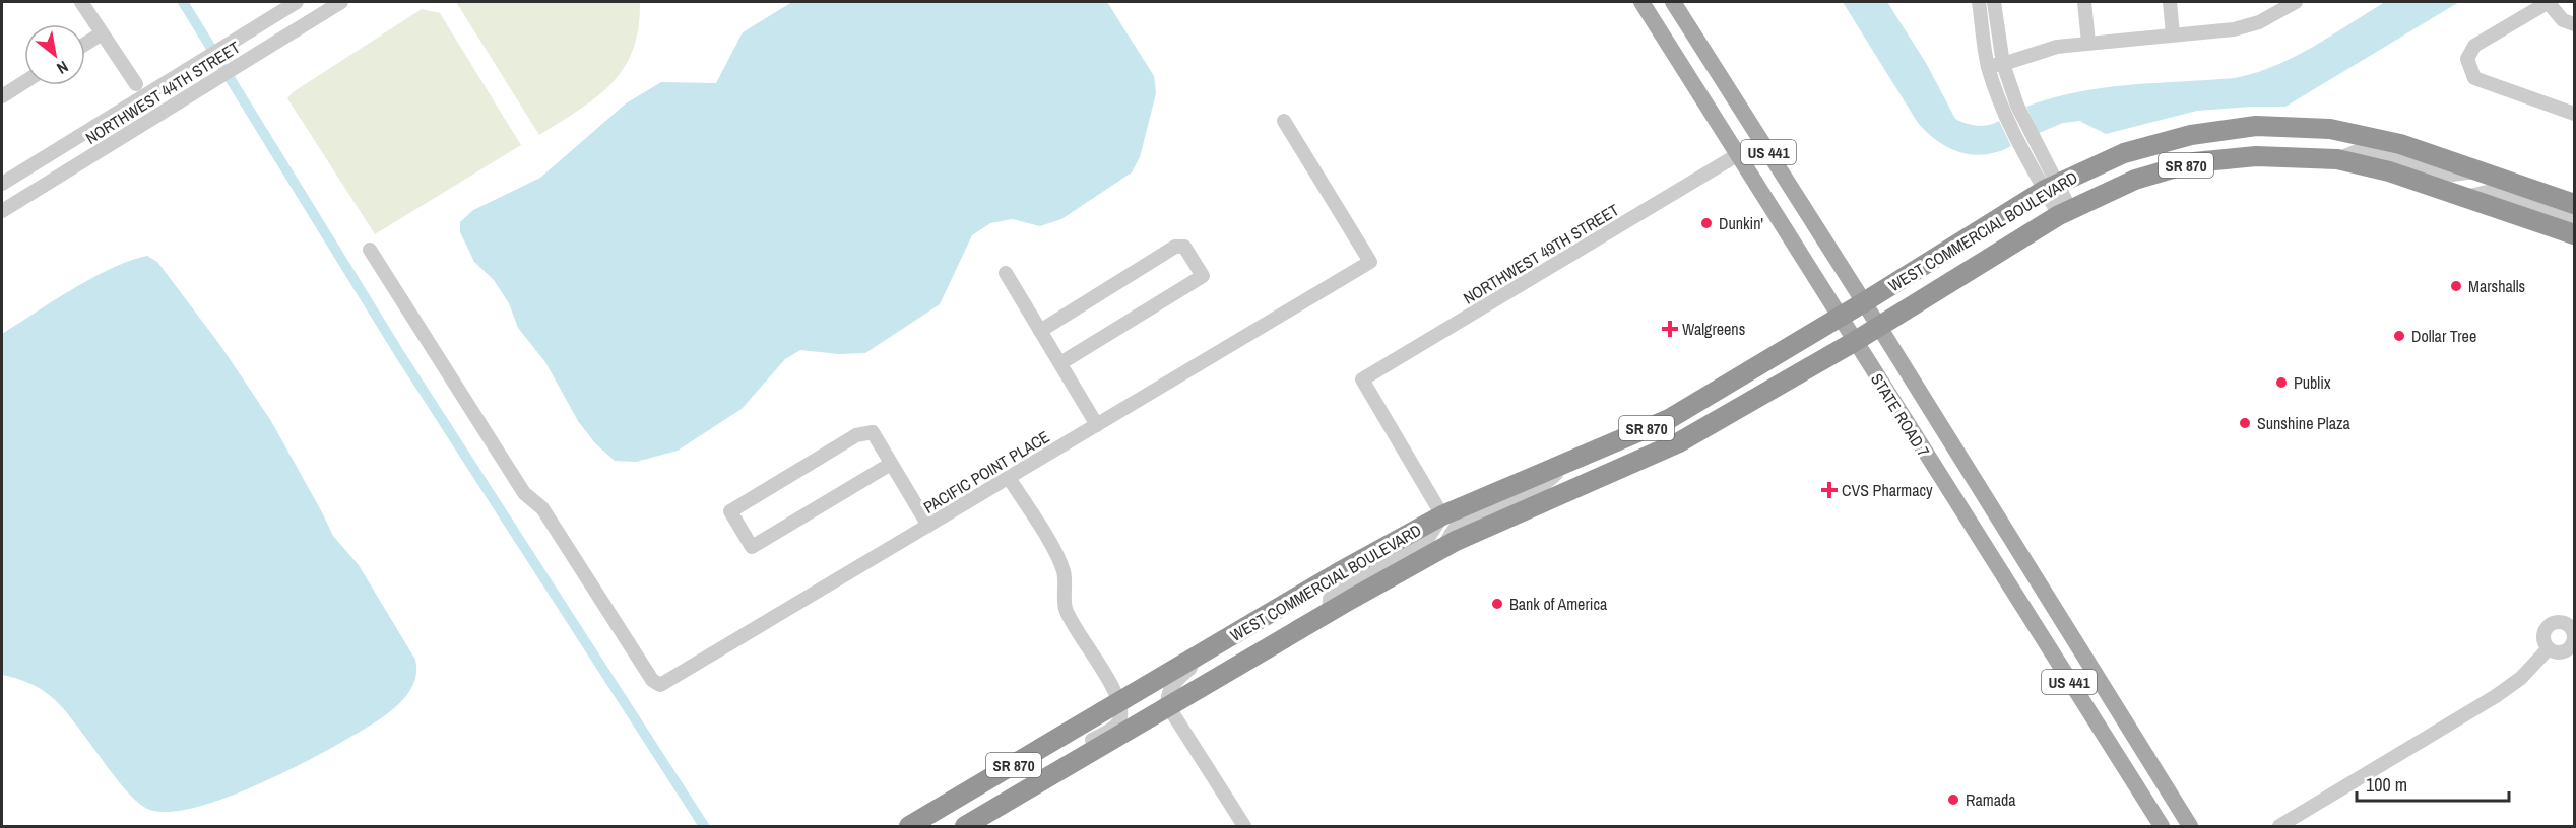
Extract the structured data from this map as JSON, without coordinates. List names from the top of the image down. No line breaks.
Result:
{"streets":{"highway":["SR 870","WEST COMMERCIAL BOULEVARD"],"main road":["US 441","STATE ROAD 7"],"street":["NORTHWEST 44TH STREET","NORTHWEST 49TH STREET","PACIFIC POINT PLACE"]},"crossings":[["WEST COMMERCIAL BOULEVARD","NORTHWEST 49TH STREET"],["WEST COMMERCIAL BOULEVARD","STATE ROAD 7"],["NORTHWEST 49TH STREET","STATE ROAD 7"]],"places":{"other":["Dunkin'","Marshalls","Dollar Tree","Publix","Sunshine Plaza","Bank of America","Ramada"],"health":["Walgreens","CVS Pharmacy"]},"scale_bar":"100 m","north":"bottom right"}
